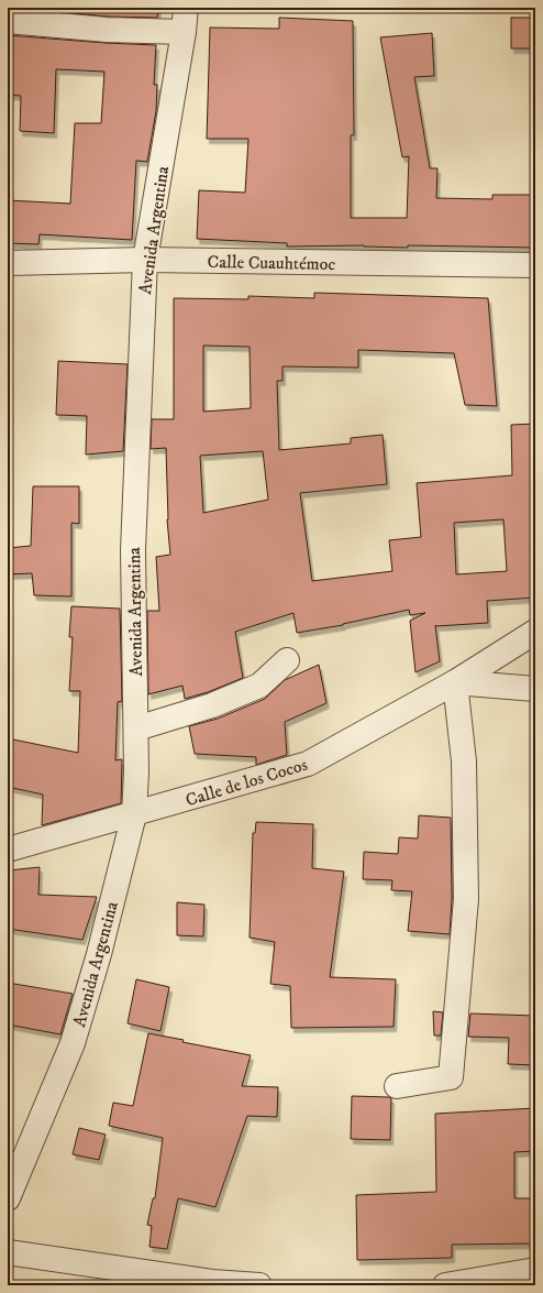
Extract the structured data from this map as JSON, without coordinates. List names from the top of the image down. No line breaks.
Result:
{"streets":{"street":["Avenida Argentina","Calle Cuauhtémoc","Calle de los Cocos"]},"crossings":[["Avenida Argentina","Calle Cuauhtémoc"],["Avenida Argentina","Calle de los Cocos"]]}
